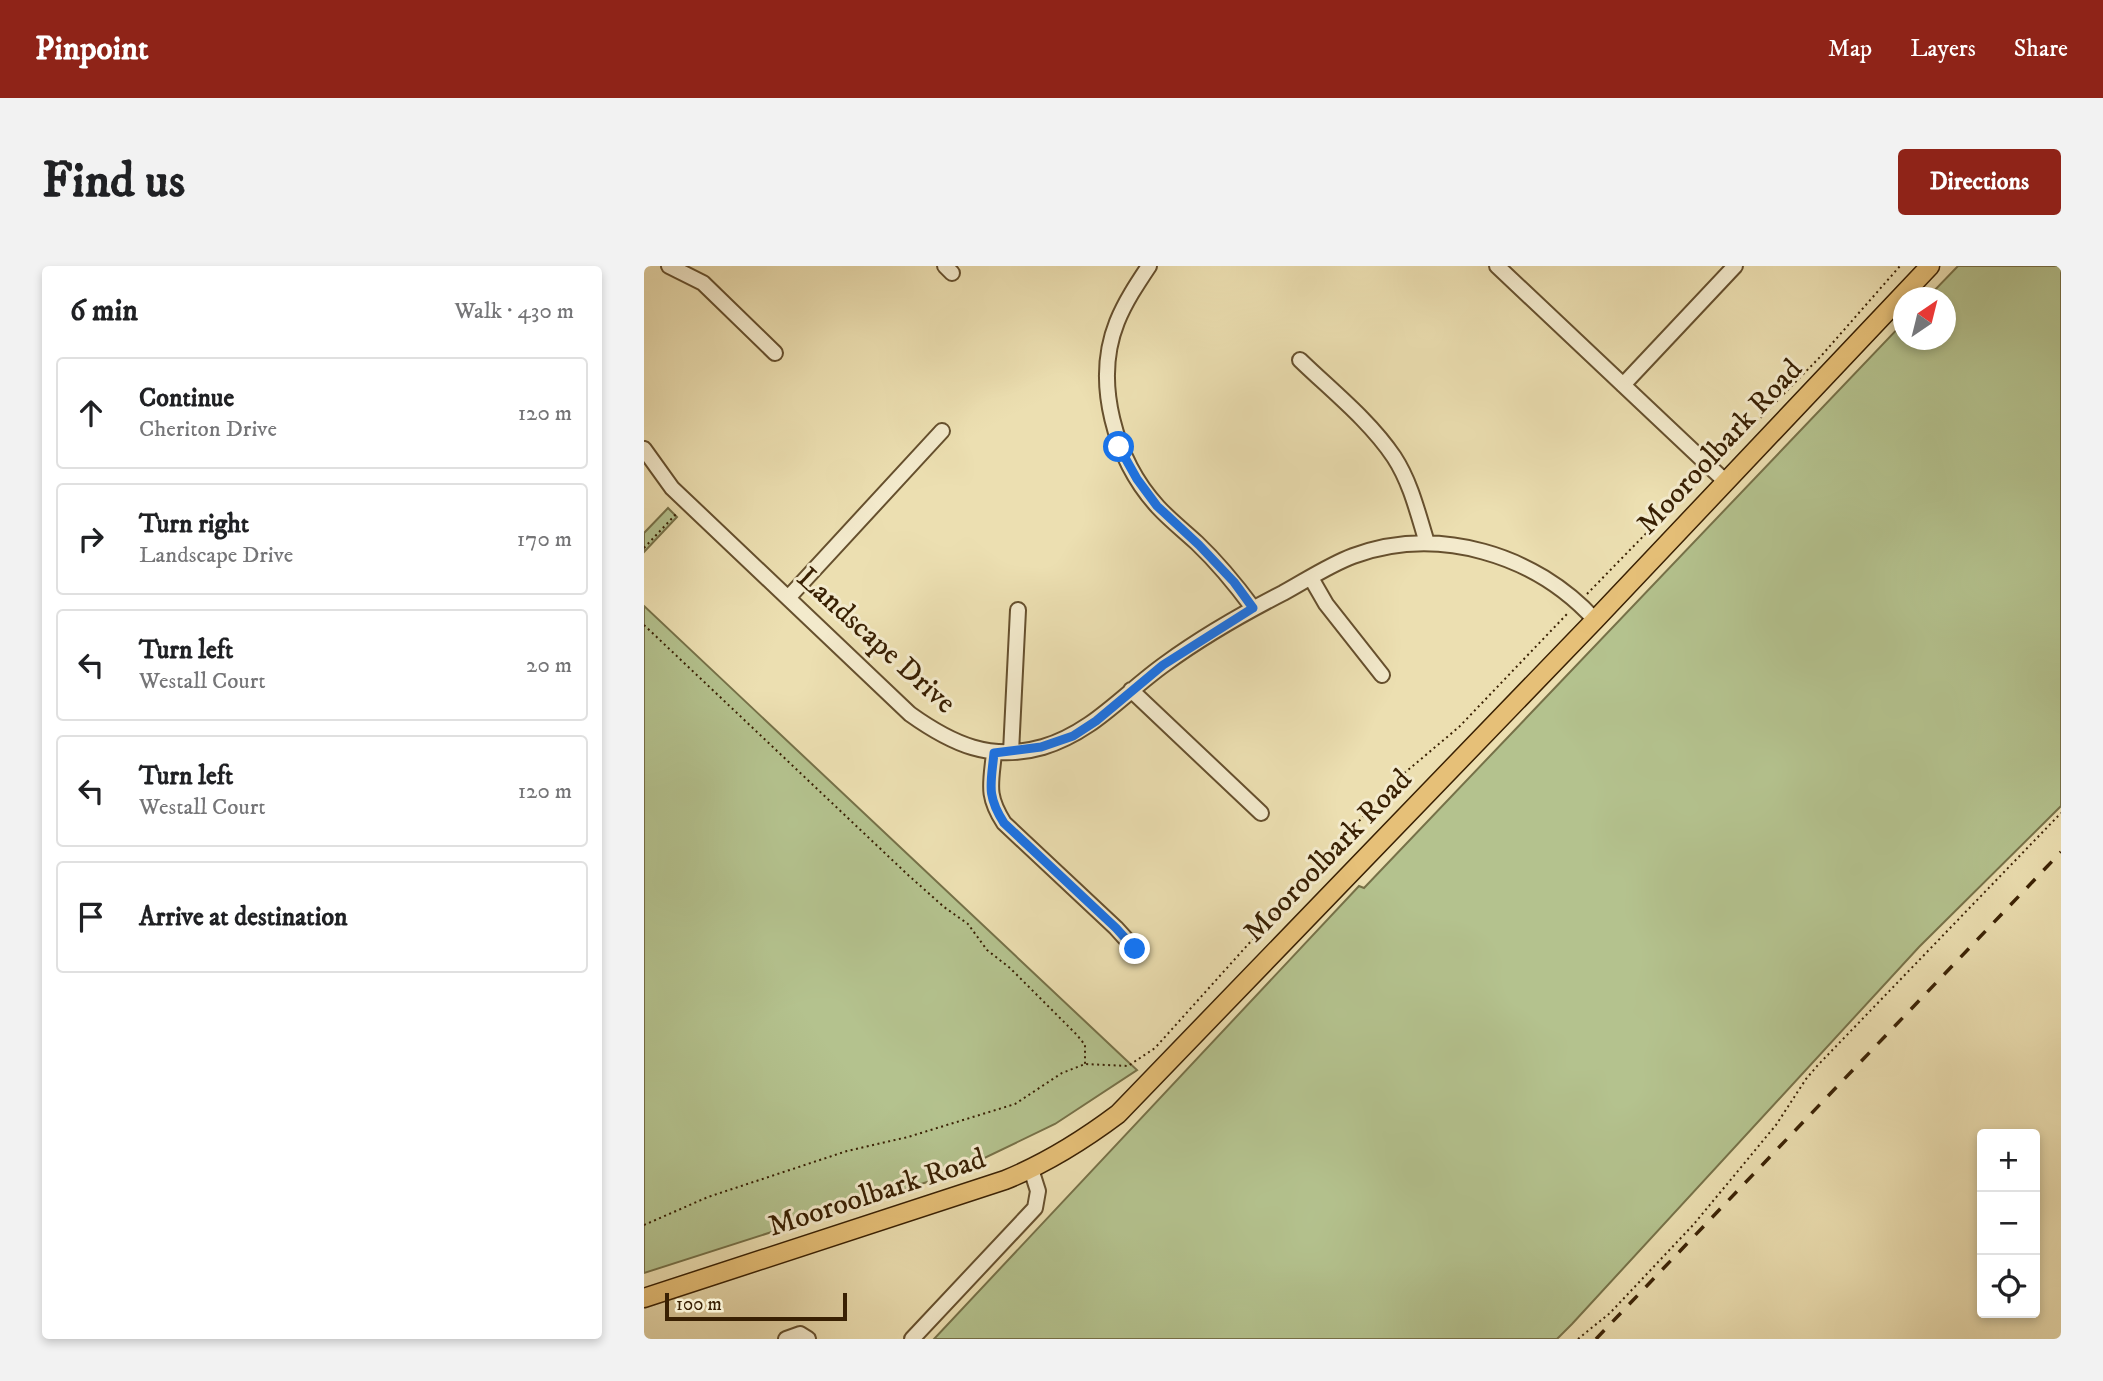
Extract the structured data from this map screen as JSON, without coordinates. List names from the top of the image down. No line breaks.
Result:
{"streets":{"main road":["Mooroolbark Road"],"street":["Landscape Drive"]},"crossings":[["Mooroolbark Road","Landscape Drive"]],"scale_bar":"100 m","north":"top right","page":{"header":"Pinpoint","nav":["Map","Layers","Share"],"buttons":"Directions","title":"Find us","heading":["6 min","Walk · 430 m"],"list":[["Continue","Cheriton Drive","120 m"],["Turn right","Landscape Drive","170 m"],["Turn left","Westall Court","20 m"],["Turn left","Westall Court","120 m"],"Arrive at destination"],"map_buttons":["+","−"],"scale":"100 m"}}
